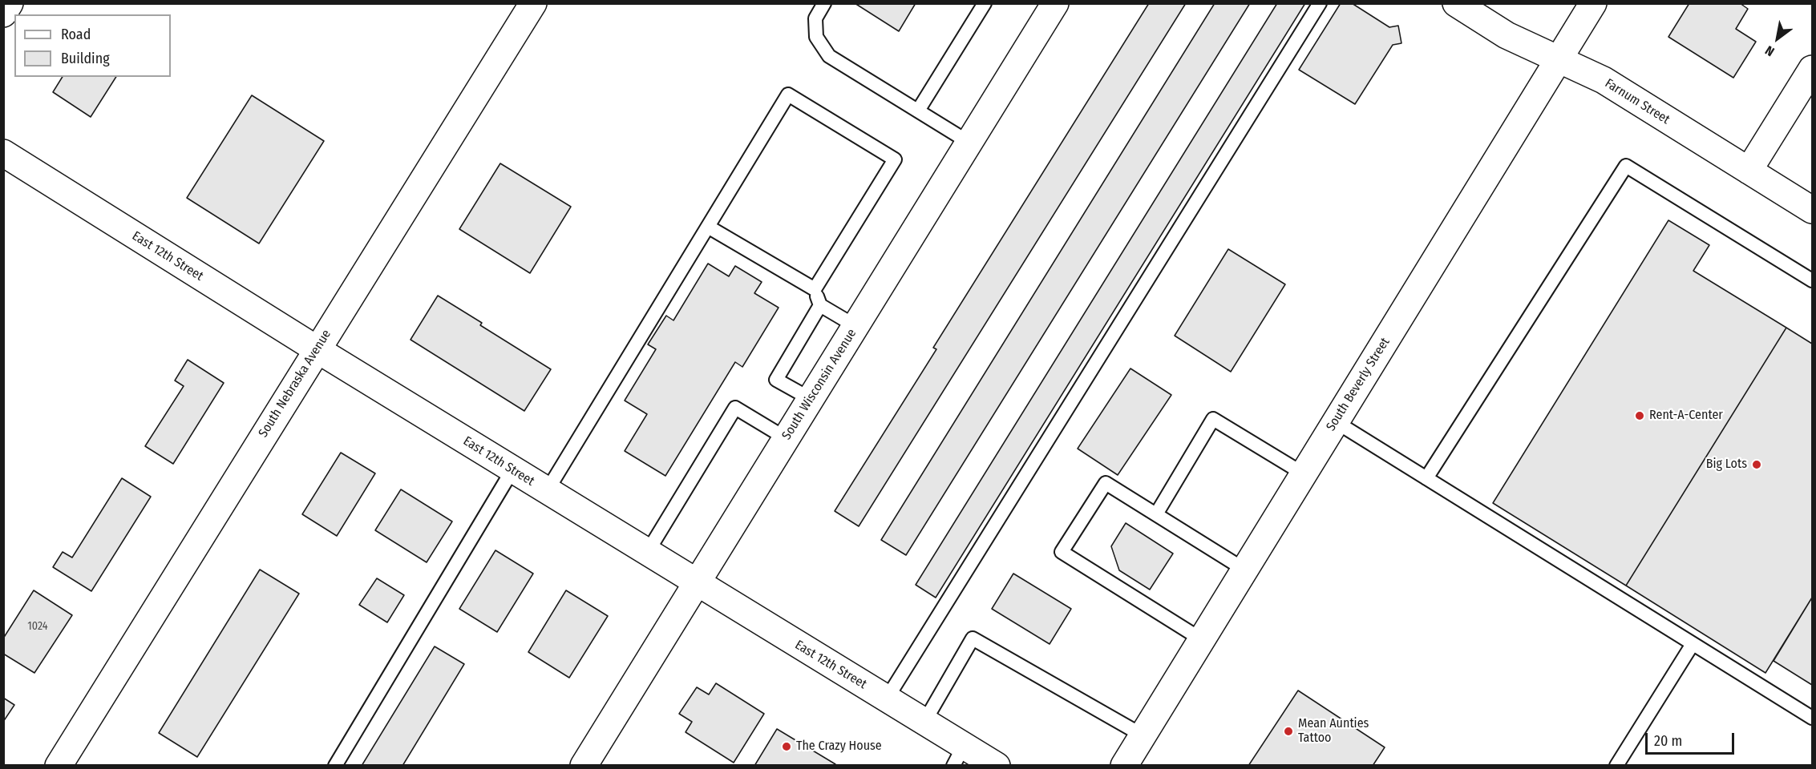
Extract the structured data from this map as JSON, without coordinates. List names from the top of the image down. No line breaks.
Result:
{"streets":{"street":["Farnum Street","East 12th Street","South Nebraska Avenue","South Wisconsin Avenue","South Beverly Street"]},"crossings":[["Farnum Street","South Beverly Street"],["East 12th Street","South Nebraska Avenue"],["East 12th Street","South Wisconsin Avenue"]],"places":["Rent-A-Center","Big Lots","Mean Aunties Tattoo","The Crazy House"],"house_numbers":["1024"],"legend":["Road","Building"],"scale_bar":"20 m","north":"bottom left"}
